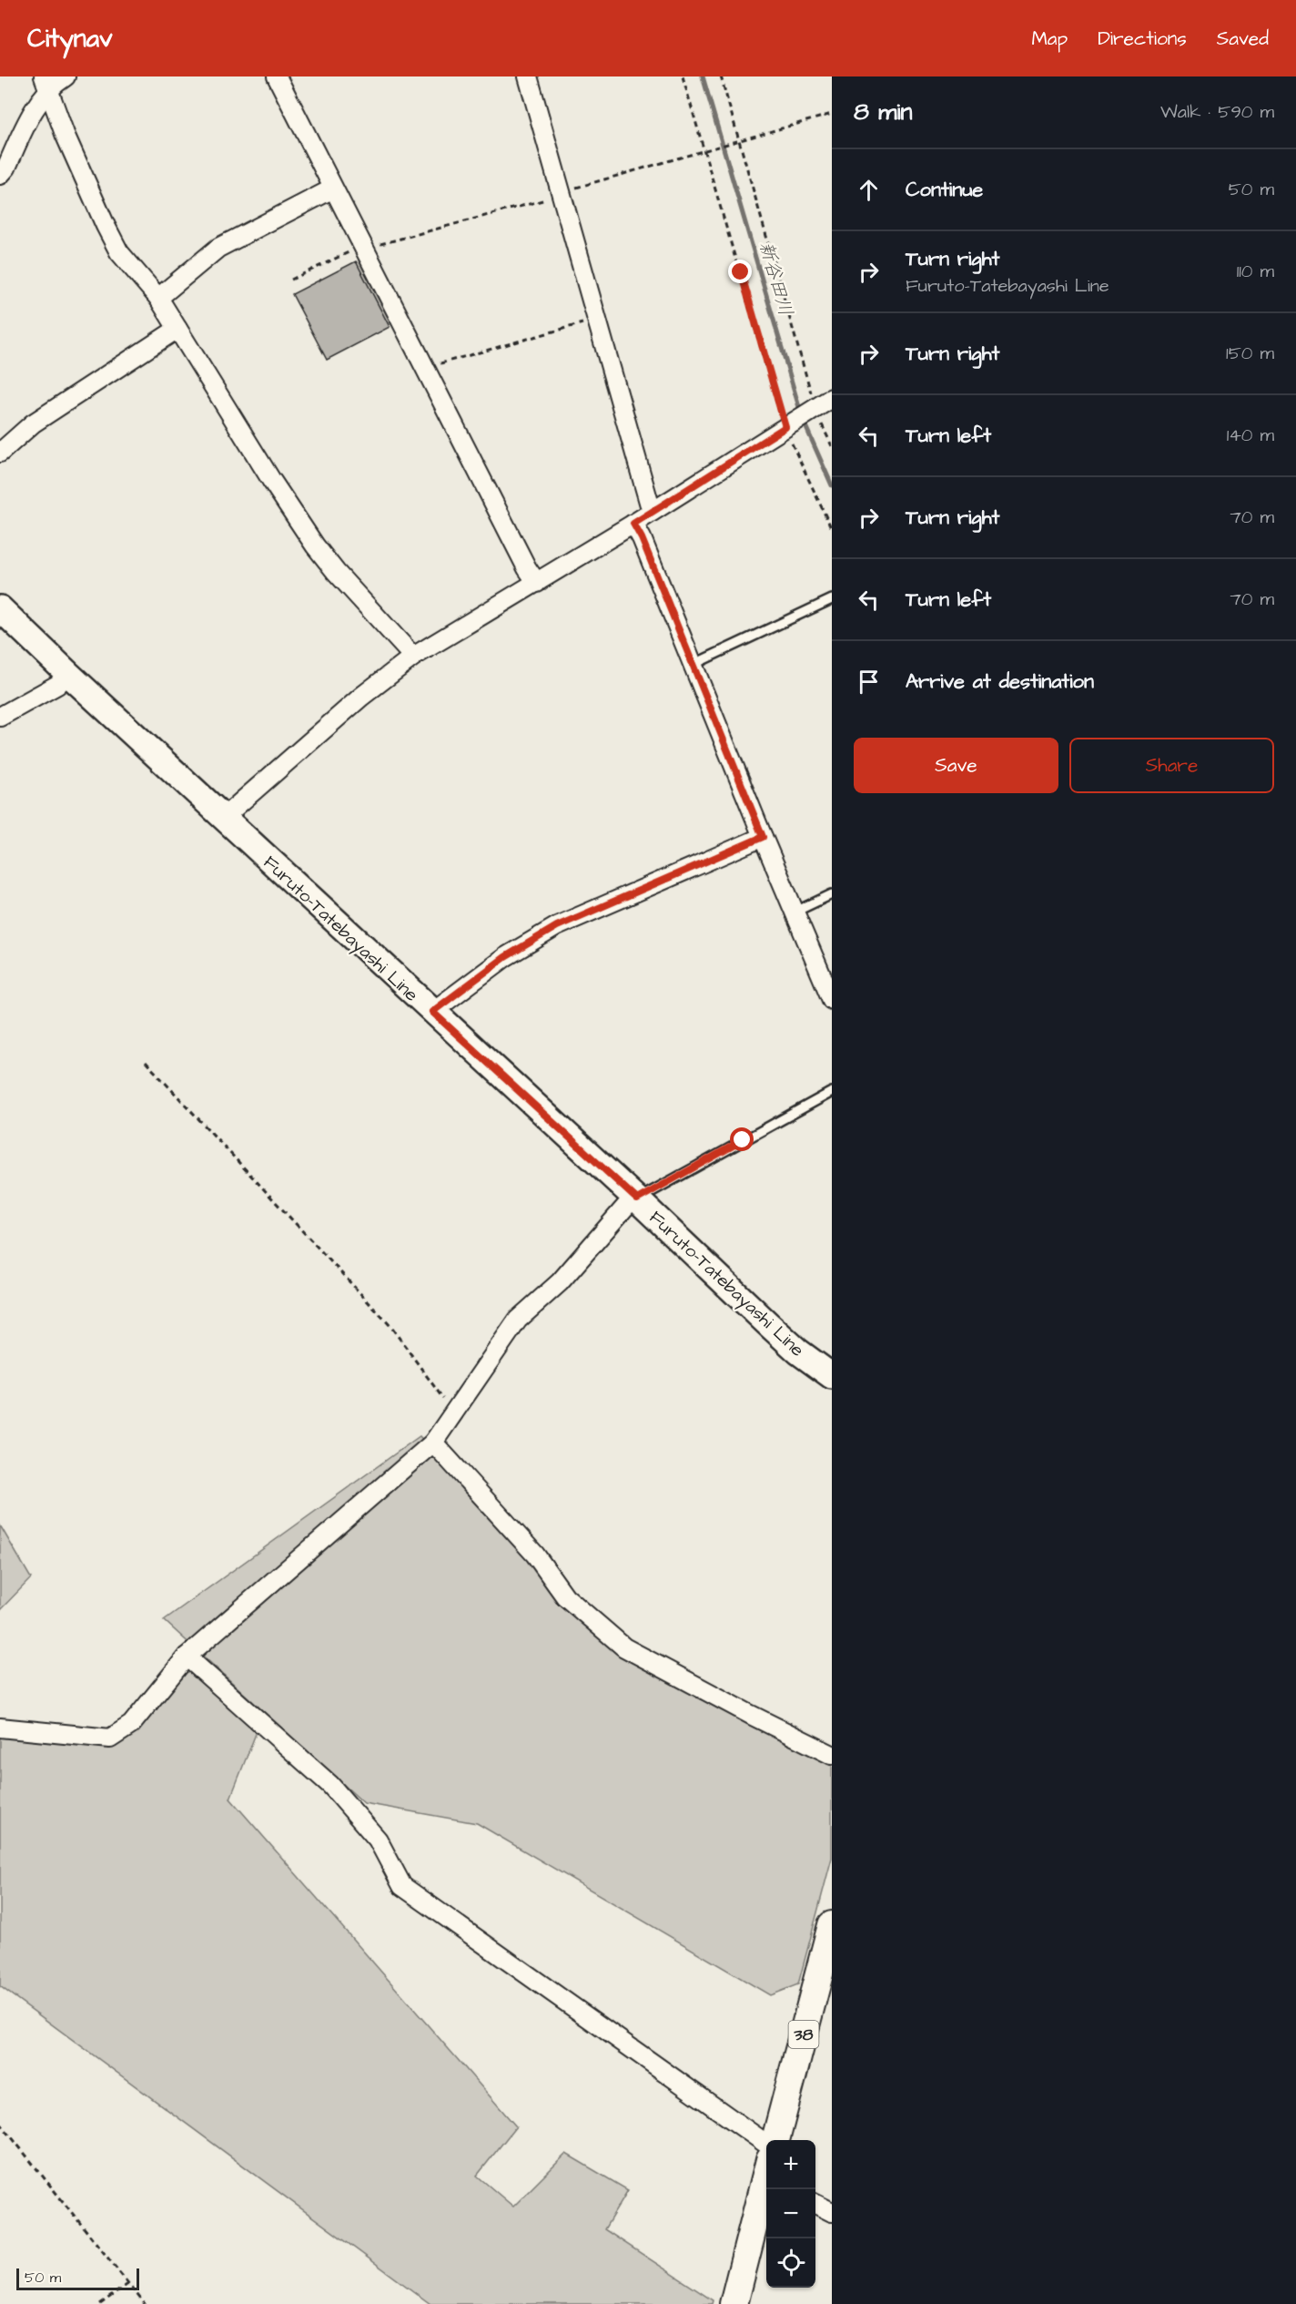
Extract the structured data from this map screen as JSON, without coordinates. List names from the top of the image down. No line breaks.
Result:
{"streets":{"main road":["Furuto-Tatebayashi Line","38"]},"water":["新谷田川"],"scale_bar":"50 m","page":{"header":"Citynav","nav":["Map","Directions","Saved"],"heading":["8 min","Walk · 590 m"],"list":[["Continue","50 m"],["Turn right","Furuto-Tatebayashi Line","110 m"],["Turn right","150 m"],["Turn left","140 m"],["Turn right","70 m"],["Turn left","70 m"],"Arrive at destination"],"buttons":["Save","Share"],"map_buttons":["+","−"],"scale":"50 m"}}
